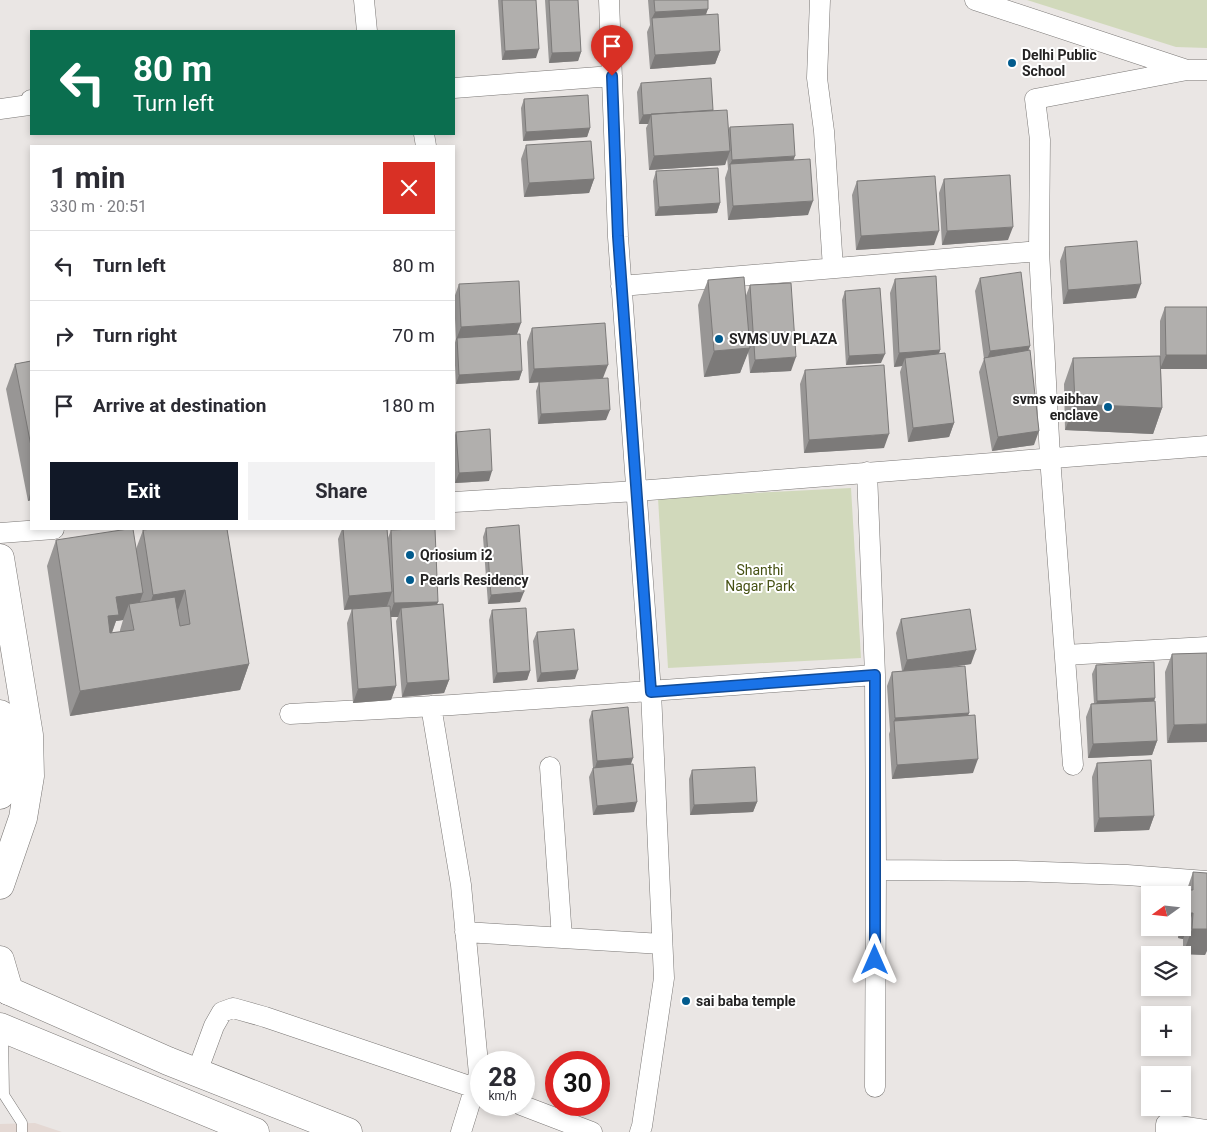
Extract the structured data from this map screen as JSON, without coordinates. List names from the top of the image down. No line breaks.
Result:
{"parks":["Shanthi Nagar Park"],"places":["Delhi Public School","SVMS UV PLAZA","svms vaibhav enclave","Qriosium i2","Pearls Residency","sai baba temple"],"north":"left","page":{"turn":["80 m","Turn left"],"heading":["1 min","330 m · 20:51"],"list":[{"name":"Turn left","value":"80 m"},{"name":"Turn right","value":"70 m"},{"name":"Arrive at destination","value":"180 m"}],"buttons":["Exit","Share"],"map_buttons":["+","−"],"speed":"28 km/h","limit":"30"}}
